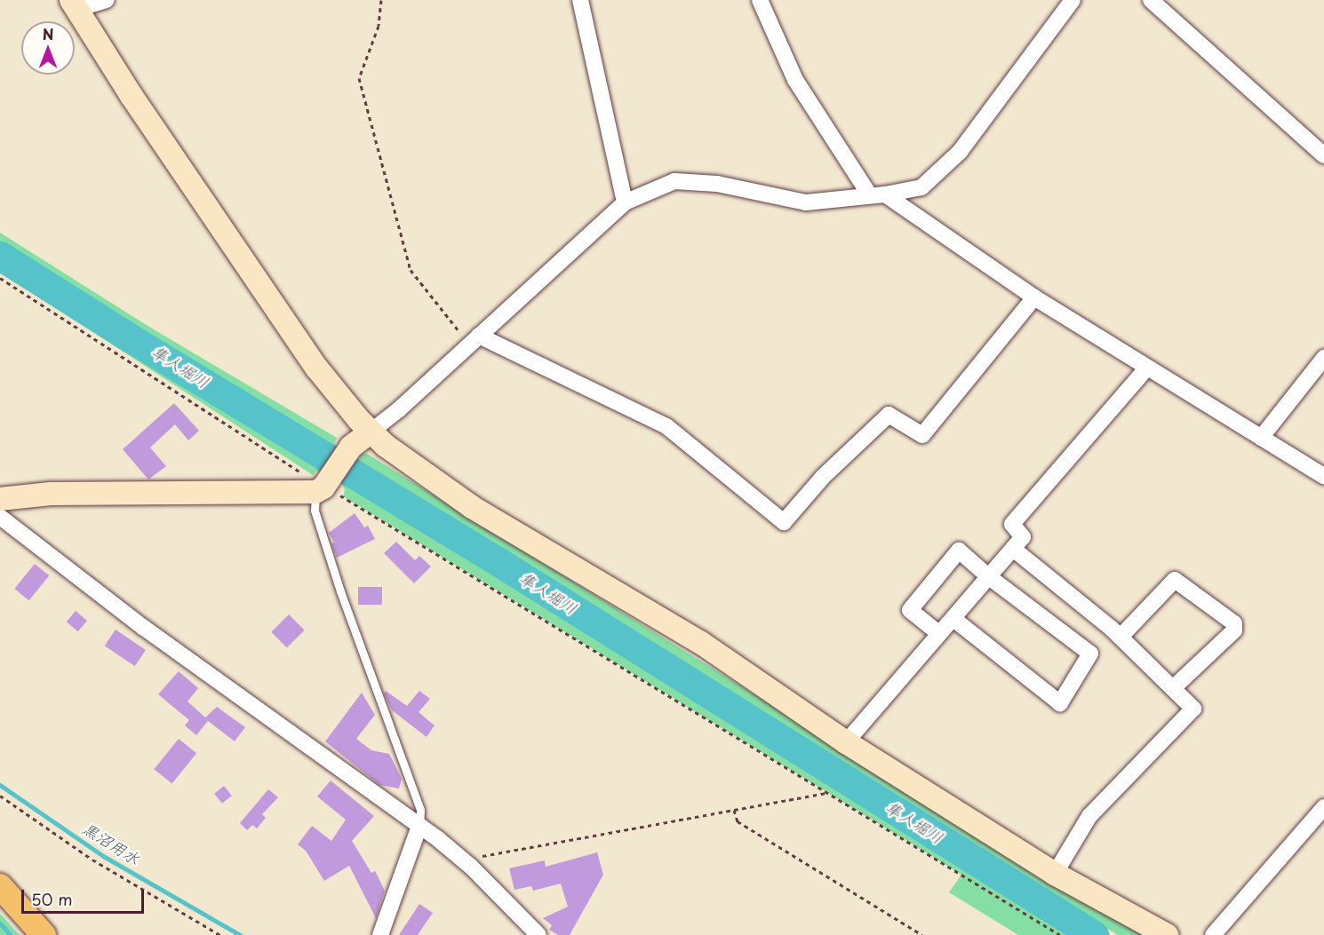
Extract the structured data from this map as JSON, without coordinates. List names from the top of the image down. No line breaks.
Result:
{"water":["隼人堀川","黒沼用水"],"scale_bar":"50 m","north":"top"}
